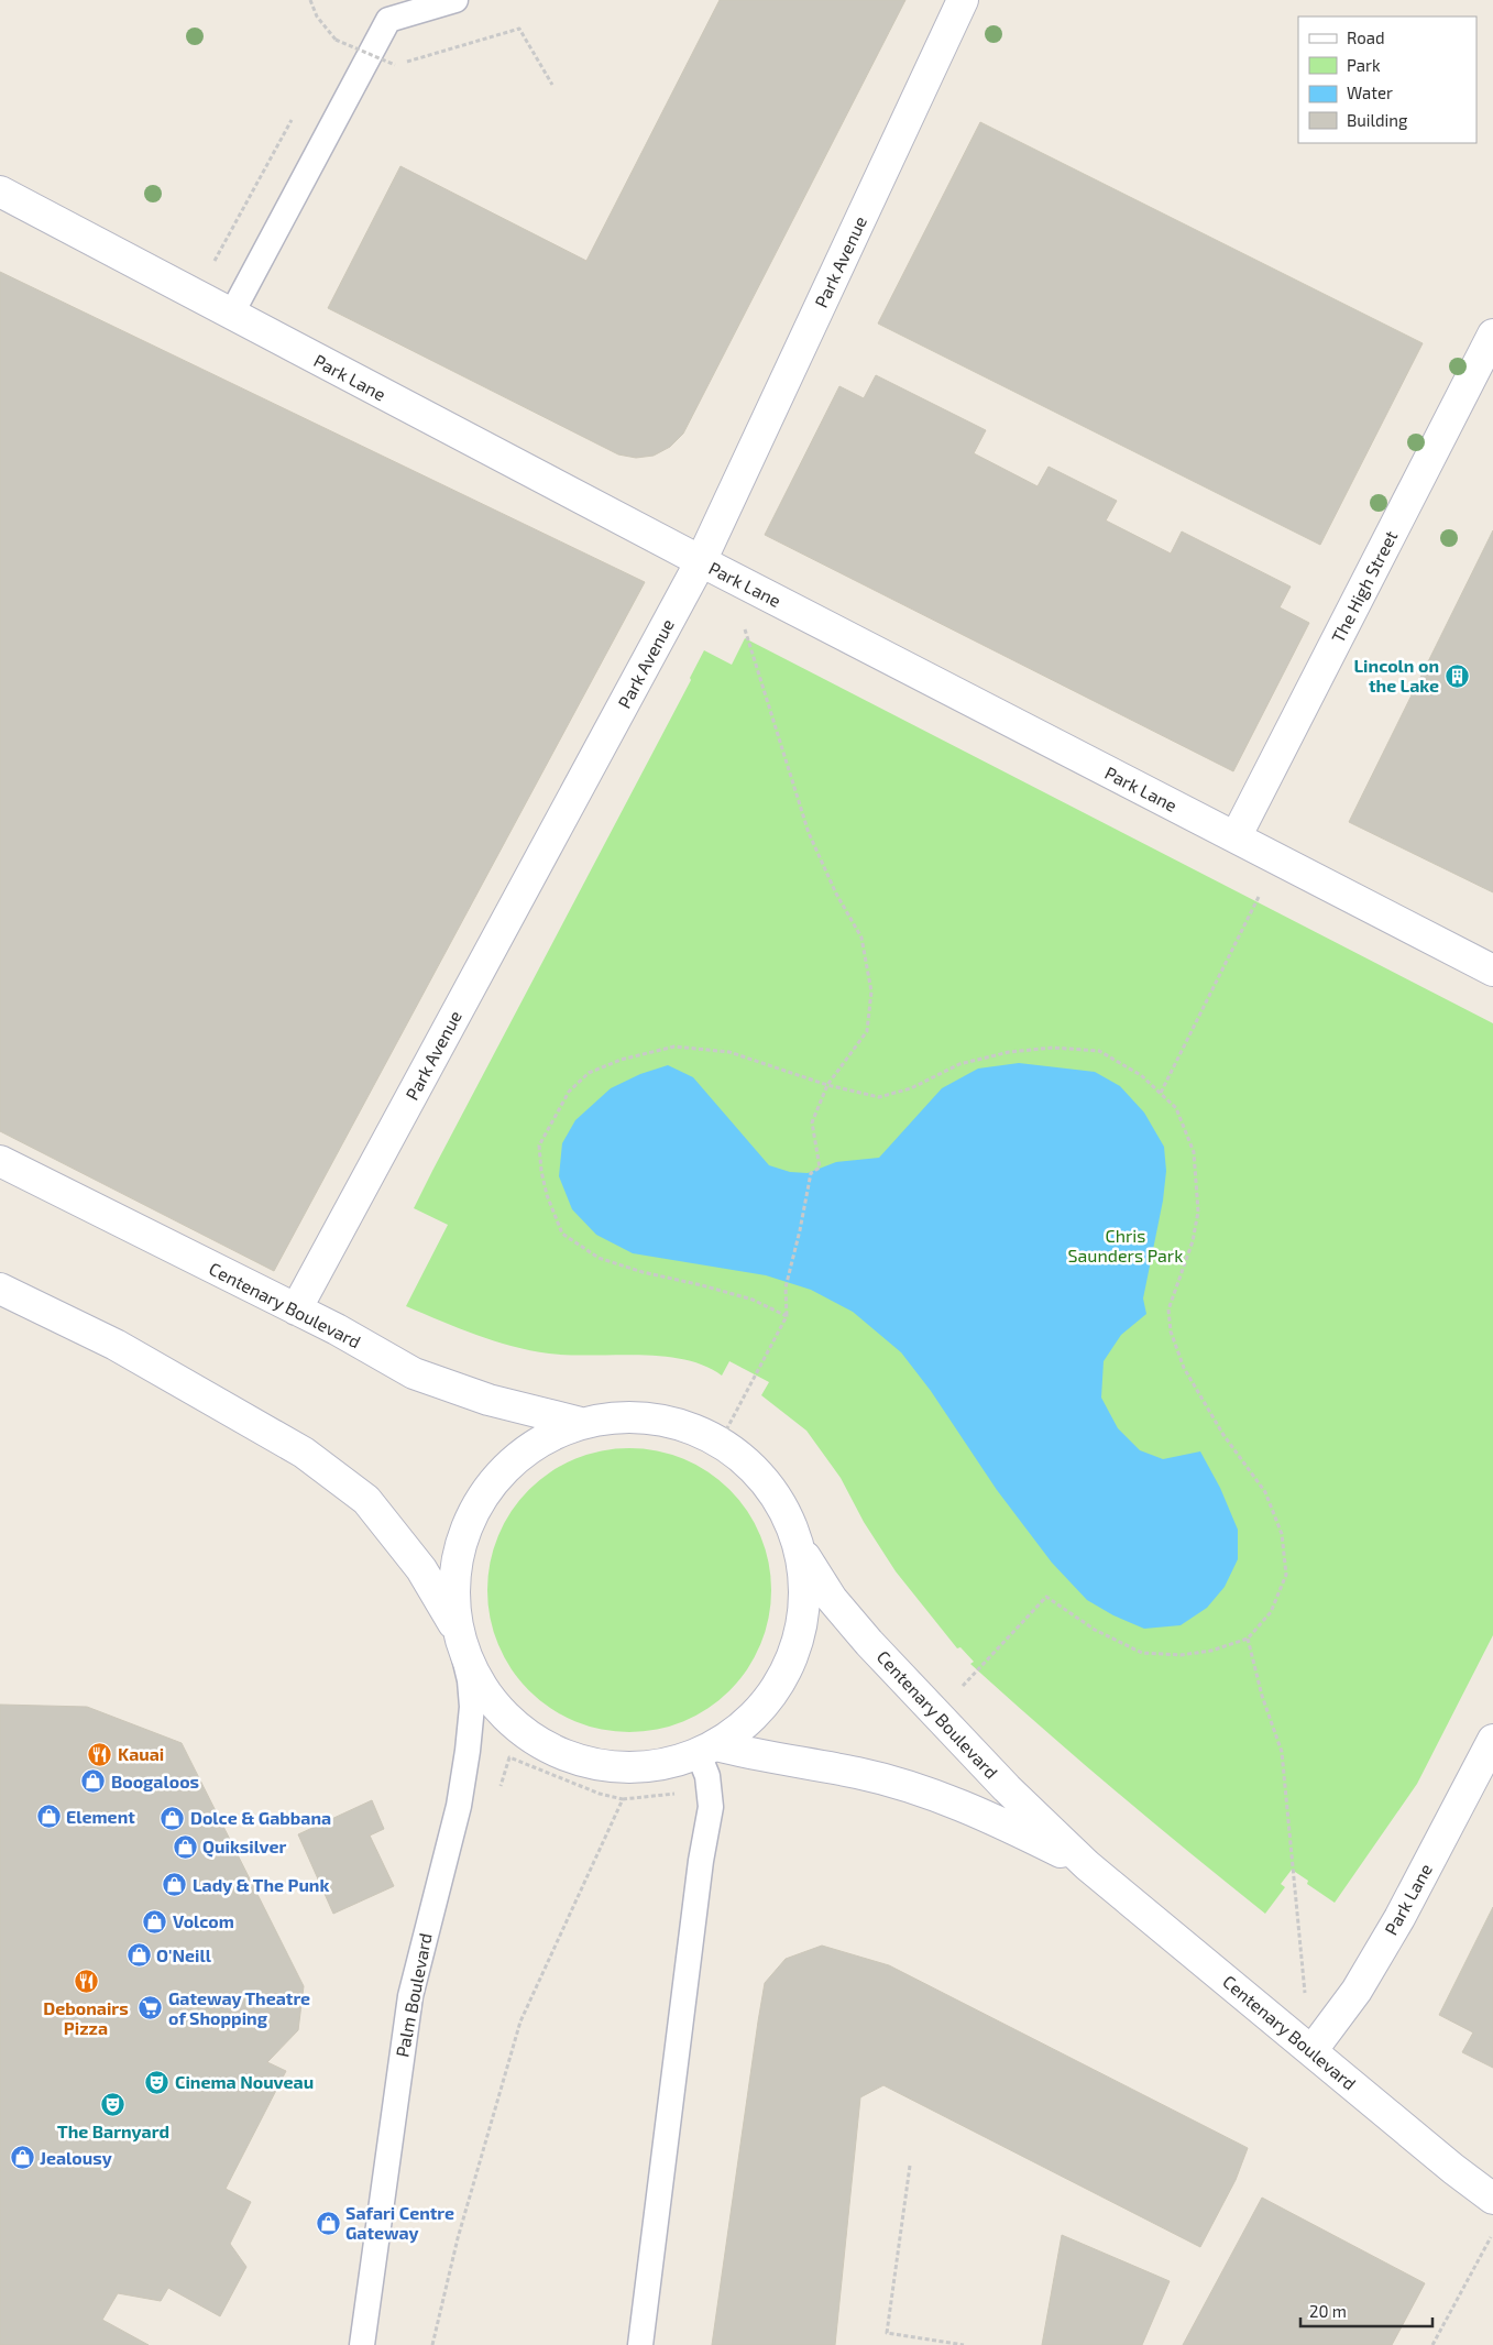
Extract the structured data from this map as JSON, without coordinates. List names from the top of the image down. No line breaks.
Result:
{"streets":{"street":["Park Avenue","Park Lane","The High Street","Centenary Boulevard"],"lane":["Palm Boulevard"]},"crossings":[["Park Avenue","Park Lane"],["Park Avenue","Centenary Boulevard"],["Park Lane","The High Street"],["Park Lane","Centenary Boulevard"]],"parks":["Chris Saunders Park"],"places":{"building":["Lincoln on the Lake"],"restaurant":["Kauai","Debonairs Pizza"],"shop":["Boogaloos","Element","Dolce & Gabbana","Quiksilver","Lady & The Punk","Volcom","O'Neill","Jealousy","Safari Centre Gateway"],"supermarket":["Gateway Theatre of Shopping"],"theatre":["Cinema Nouveau","The Barnyard"]},"legend":["Road","Park","Water","Building"],"scale_bar":"20 m"}
